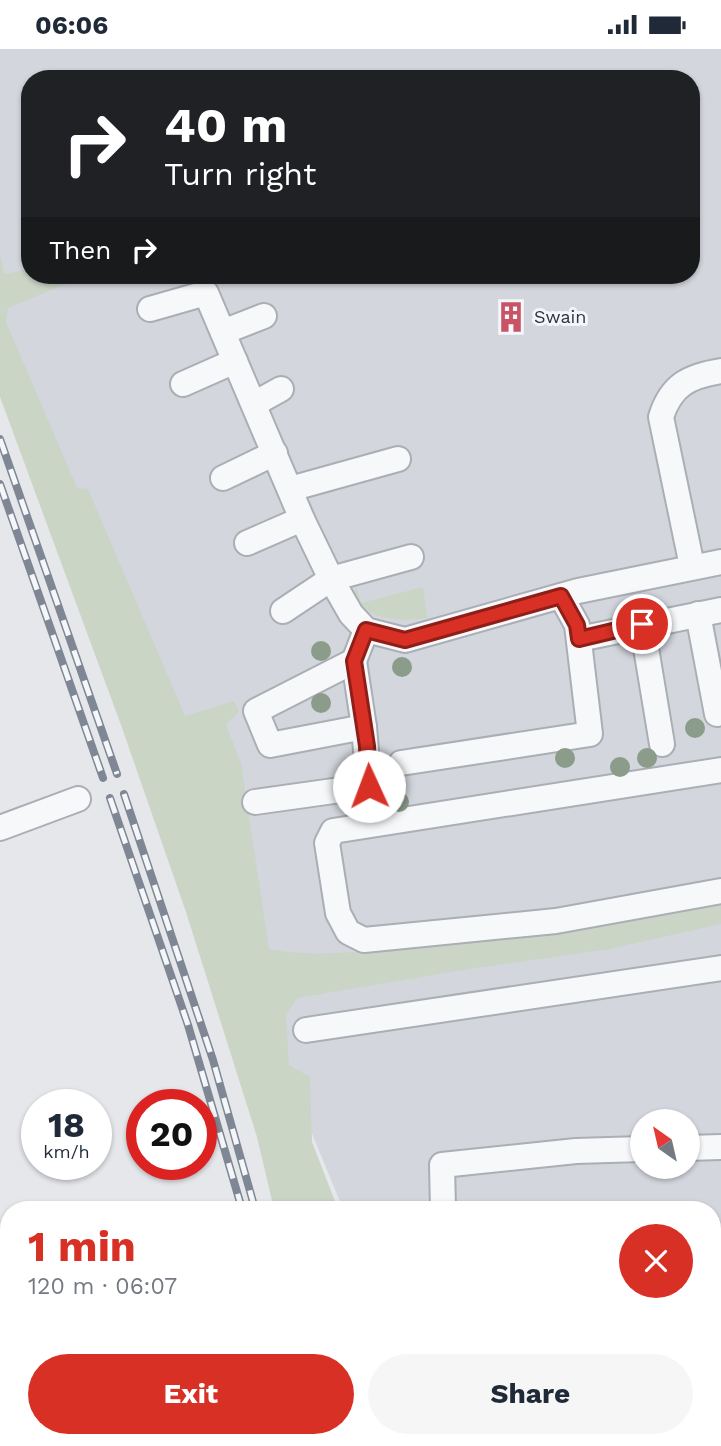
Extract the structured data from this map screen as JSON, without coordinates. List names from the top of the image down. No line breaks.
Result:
{"places":{"building":["Swain"]},"north":"top left","page":{"status":"06:06","turn":["40 m","Turn right"],"then":"Then","speed":"18 km/h","limit":"20","heading":["1 min","120 m · 06:07"],"buttons":["Exit","Share"]}}
